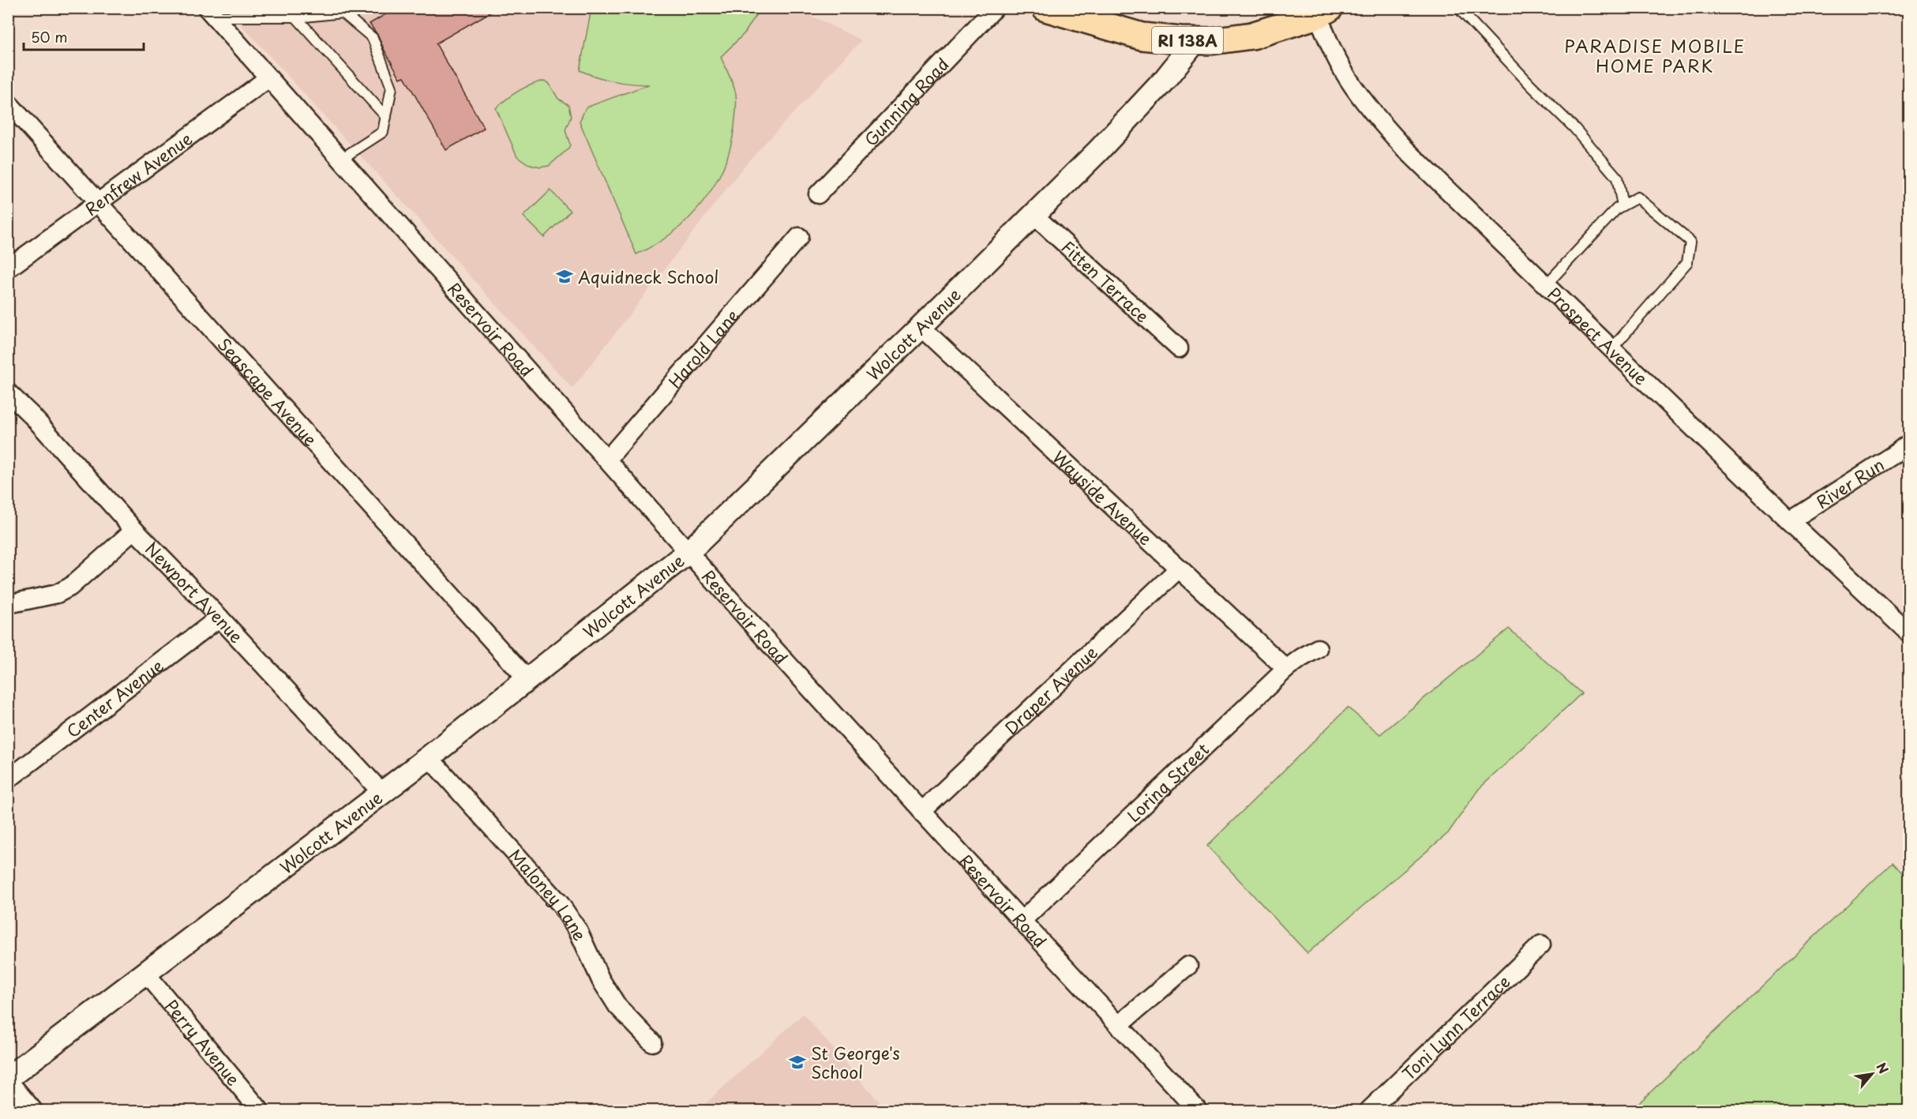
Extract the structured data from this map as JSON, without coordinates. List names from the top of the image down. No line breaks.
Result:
{"streets":{"main road":["RI 138A"],"street":["Gunning Road","Renfrew Avenue","Fitten Terrace","Reservoir Road","Wolcott Avenue","Prospect Avenue","Harold Lane","Seascape Avenue","River Run","Wayside Avenue","Newport Avenue","Draper Avenue","Center Avenue","Loring Street","Maloney Lane","Toni Lynn Terrace","Perry Avenue"]},"crossings":[["RI 138A","Wolcott Avenue"],["RI 138A","Prospect Avenue"],["Renfrew Avenue","Reservoir Road"],["Renfrew Avenue","Seascape Avenue"],["Fitten Terrace","Wolcott Avenue"],["Reservoir Road","Wolcott Avenue"],["Reservoir Road","Harold Lane"],["Reservoir Road","Draper Avenue"],["Reservoir Road","Loring Street"],["Wolcott Avenue","Seascape Avenue"],["Wolcott Avenue","Wayside Avenue"],["Wolcott Avenue","Newport Avenue"],["Wolcott Avenue","Maloney Lane"],["Wolcott Avenue","Perry Avenue"],["Prospect Avenue","River Run"],["Wayside Avenue","Draper Avenue"],["Wayside Avenue","Loring Street"],["Newport Avenue","Center Avenue"]],"districts":["PARADISE MOBILE HOME PARK"],"places":{"school or university":["Aquidneck School","St George's School"]},"scale_bar":"50 m","north":"top right"}
